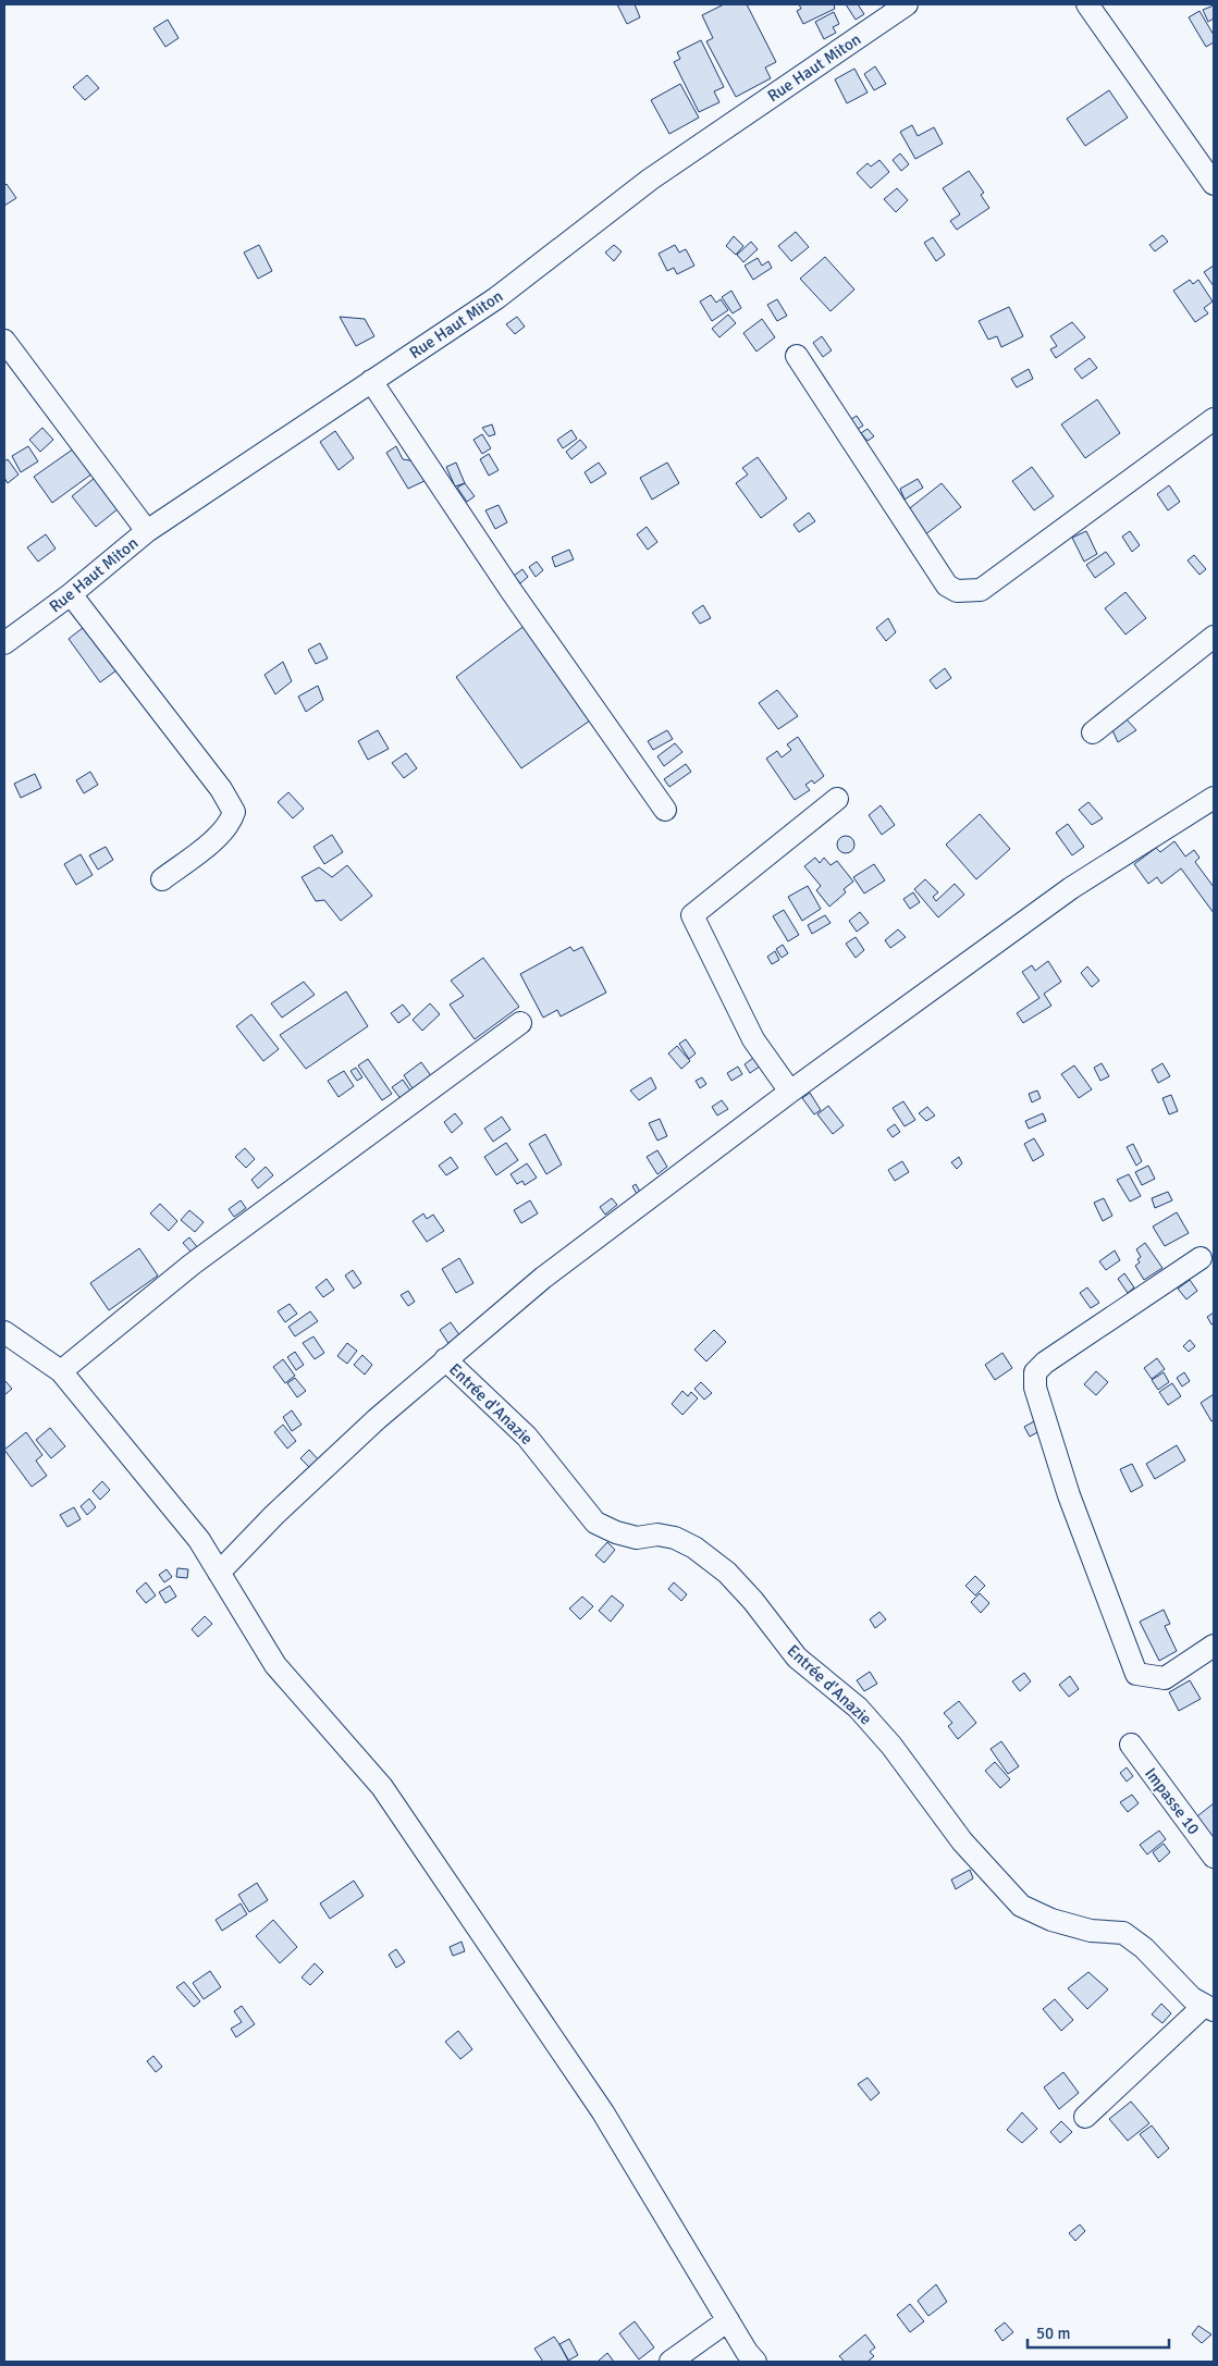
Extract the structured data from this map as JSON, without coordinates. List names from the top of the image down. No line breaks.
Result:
{"streets":{"street":["Rue Haut Miton","Entrée d'Anazie","Impasse 10"]},"scale_bar":"50 m"}
